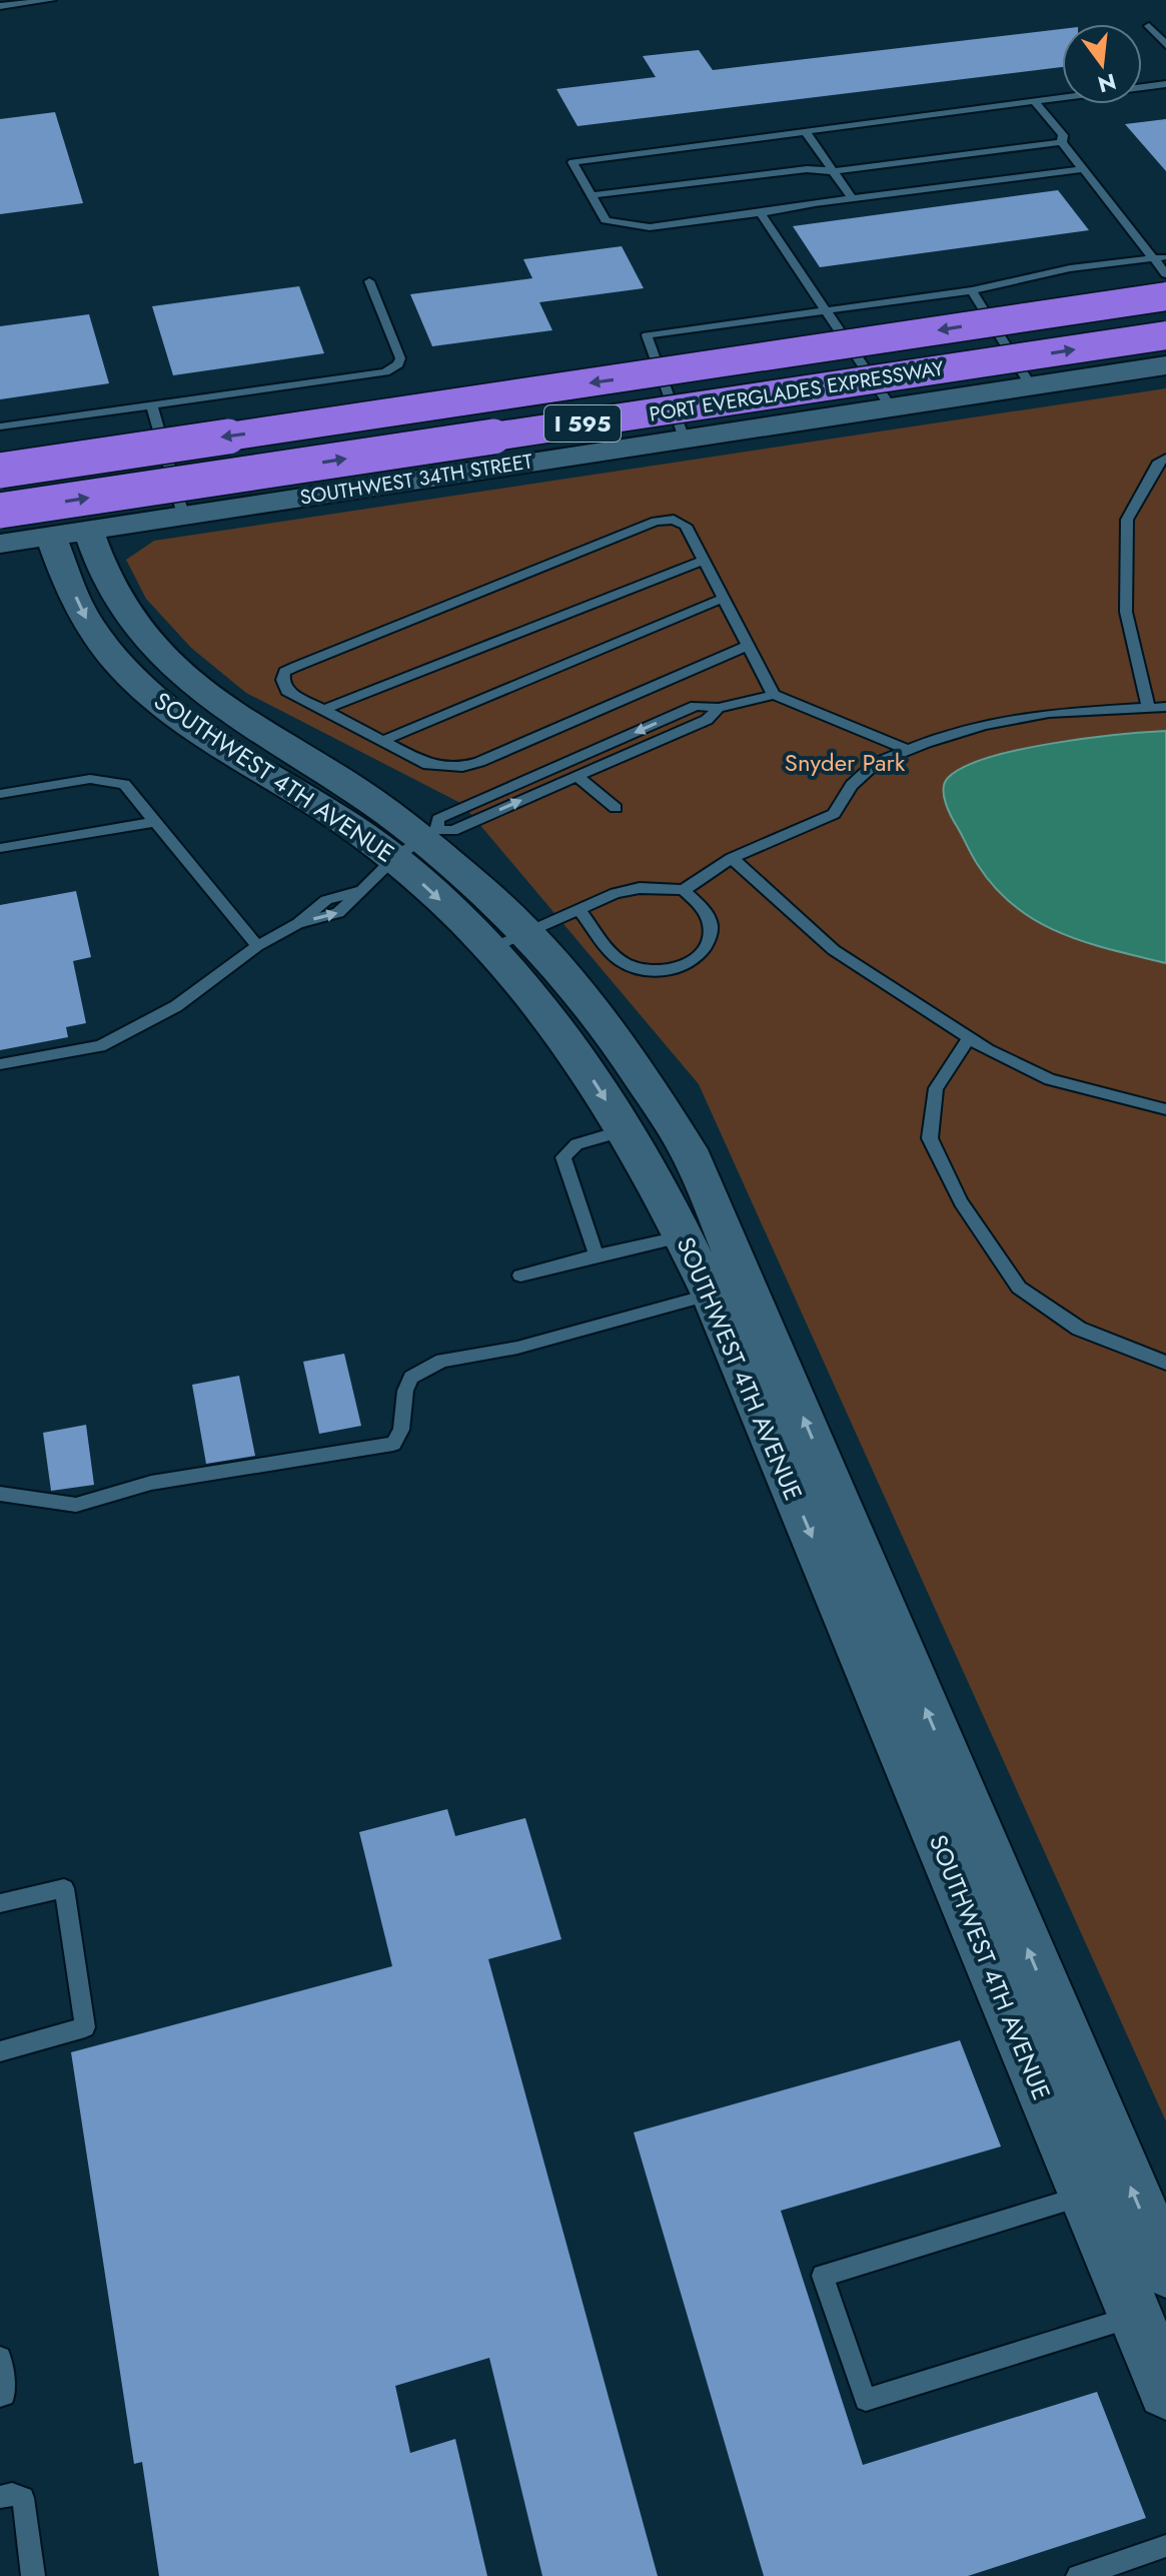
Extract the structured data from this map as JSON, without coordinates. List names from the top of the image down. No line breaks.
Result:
{"streets":{"highway":["PORT EVERGLADES EXPRESSWAY","I 595"],"street":["SOUTHWEST 34TH STREET","SOUTHWEST 4TH AVENUE"]},"crossings":[["SOUTHWEST 34TH STREET","SOUTHWEST 4TH AVENUE"]],"parks":["Snyder Park"],"north":"bottom"}
